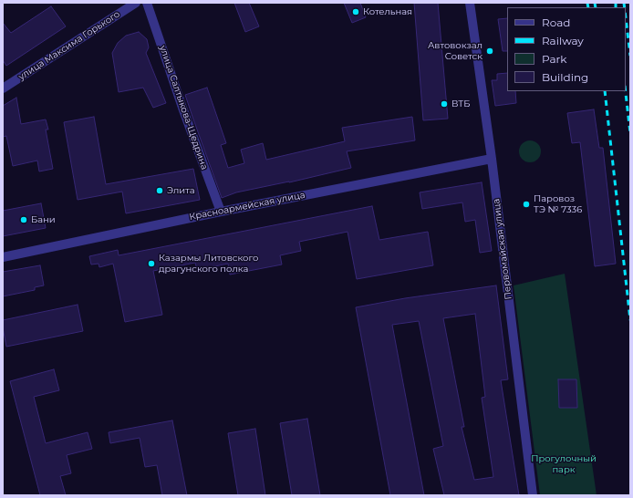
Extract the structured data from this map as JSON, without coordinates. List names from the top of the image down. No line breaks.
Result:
{"streets":{"street":["улица Максима Горького","улица Салтыкова-Щедрина","Красноармейская улица","Первомайская улица"]},"crossings":[["улица Салтыкова-Щедрина","Красноармейская улица"],["Красноармейская улица","Первомайская улица"]],"parks":["Прогулочный парк"],"places":["Котельная","Автовокзал Советск","ВТБ","Элита","Паровоз ТЭ № 7336","Бани","Казармы Литовского драгунского полка"],"legend":["Road","Railway","Park","Building"]}
